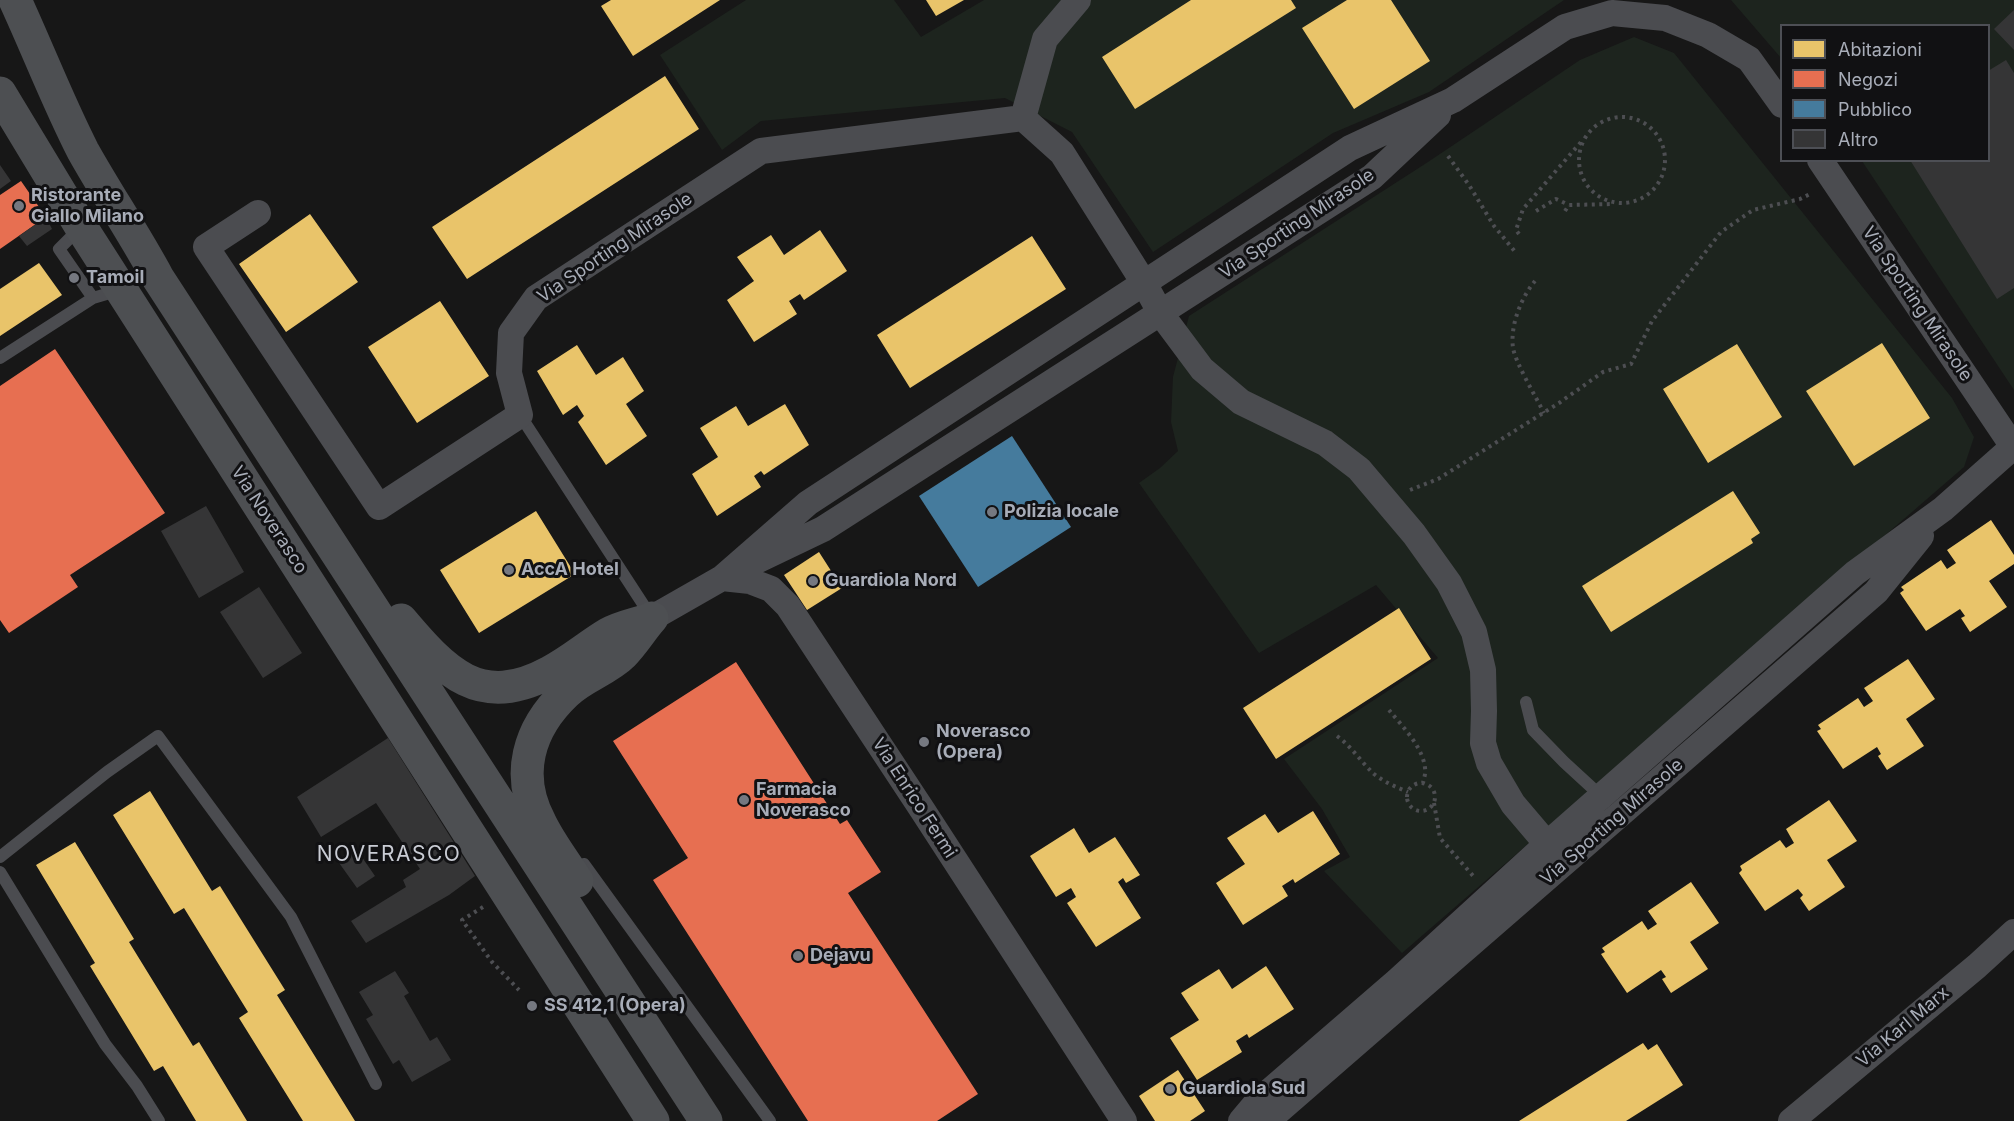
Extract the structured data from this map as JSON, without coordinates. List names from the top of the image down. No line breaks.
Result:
{"streets":{"main road":["Via Noverasco"],"street":["Via Sporting Mirasole","Via Enrico Fermi","Via Karl Marx"]},"crossings":[["Via Sporting Mirasole","Via Enrico Fermi"]],"districts":["NOVERASCO"],"places":["Ristorante Giallo Milano","Tamoil","Polizia locale","AccA Hotel","Guardiola Nord","Noverasco (Opera)","Farmacia Noverasco","Dejavu","SS 412,1 (Opera)","Guardiola Sud"],"legend":["Abitazioni","Negozi","Pubblico","Altro"]}
